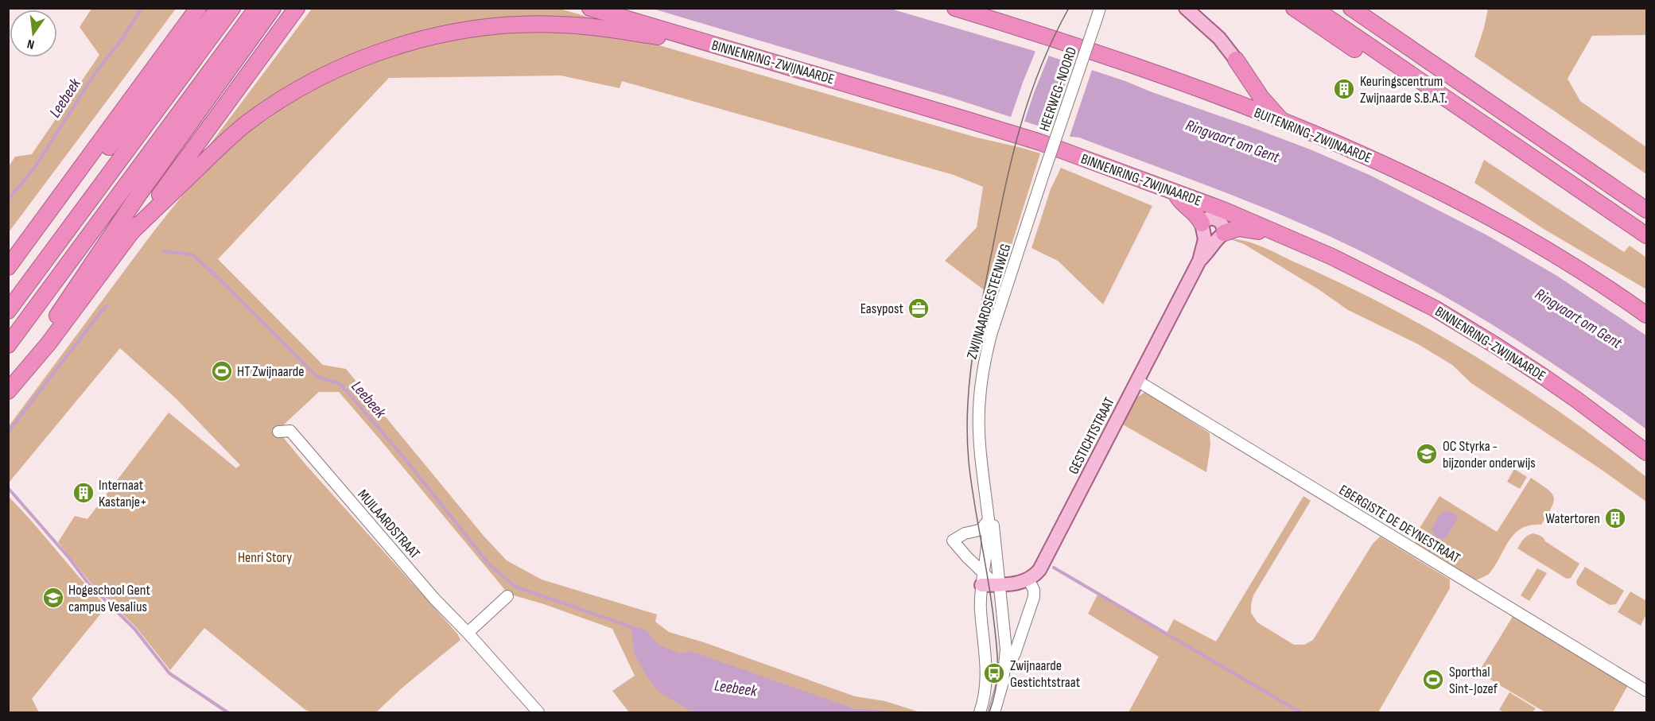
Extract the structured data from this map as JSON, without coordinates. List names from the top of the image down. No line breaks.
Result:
{"streets":{"highway":["BINNENRING-ZWIJNAARDE","BUITENRING-ZWIJNAARDE"],"main road":["GESTICHTSTRAAT"],"street":["HEERWEG-NOORD","ZWIJNAARDSESTEENWEG","MUILAARDSTRAAT","EBERGISTE DE DEYNESTRAAT"]},"crossings":[["HEERWEG-NOORD","ZWIJNAARDSESTEENWEG"],["ZWIJNAARDSESTEENWEG","GESTICHTSTRAAT"],["GESTICHTSTRAAT","EBERGISTE DE DEYNESTRAAT"]],"water":["Leebeek","Ringvaart om Gent"],"parks":["Henri Story"],"places":{"building":["Keuringscentrum Zwijnaarde S.B.A.T.","Internaat Kastanje+","Watertoren"],"office":["Easypost"],"sports":["HT Zwijnaarde","Sporthal Sint-Jozef"],"school or university":["OC Styrka - bijzonder onderwijs","Hogeschool Gent campus Vesalius"],"bus stop":["Zwijnaarde Gestichtstraat"]},"north":"bottom"}
